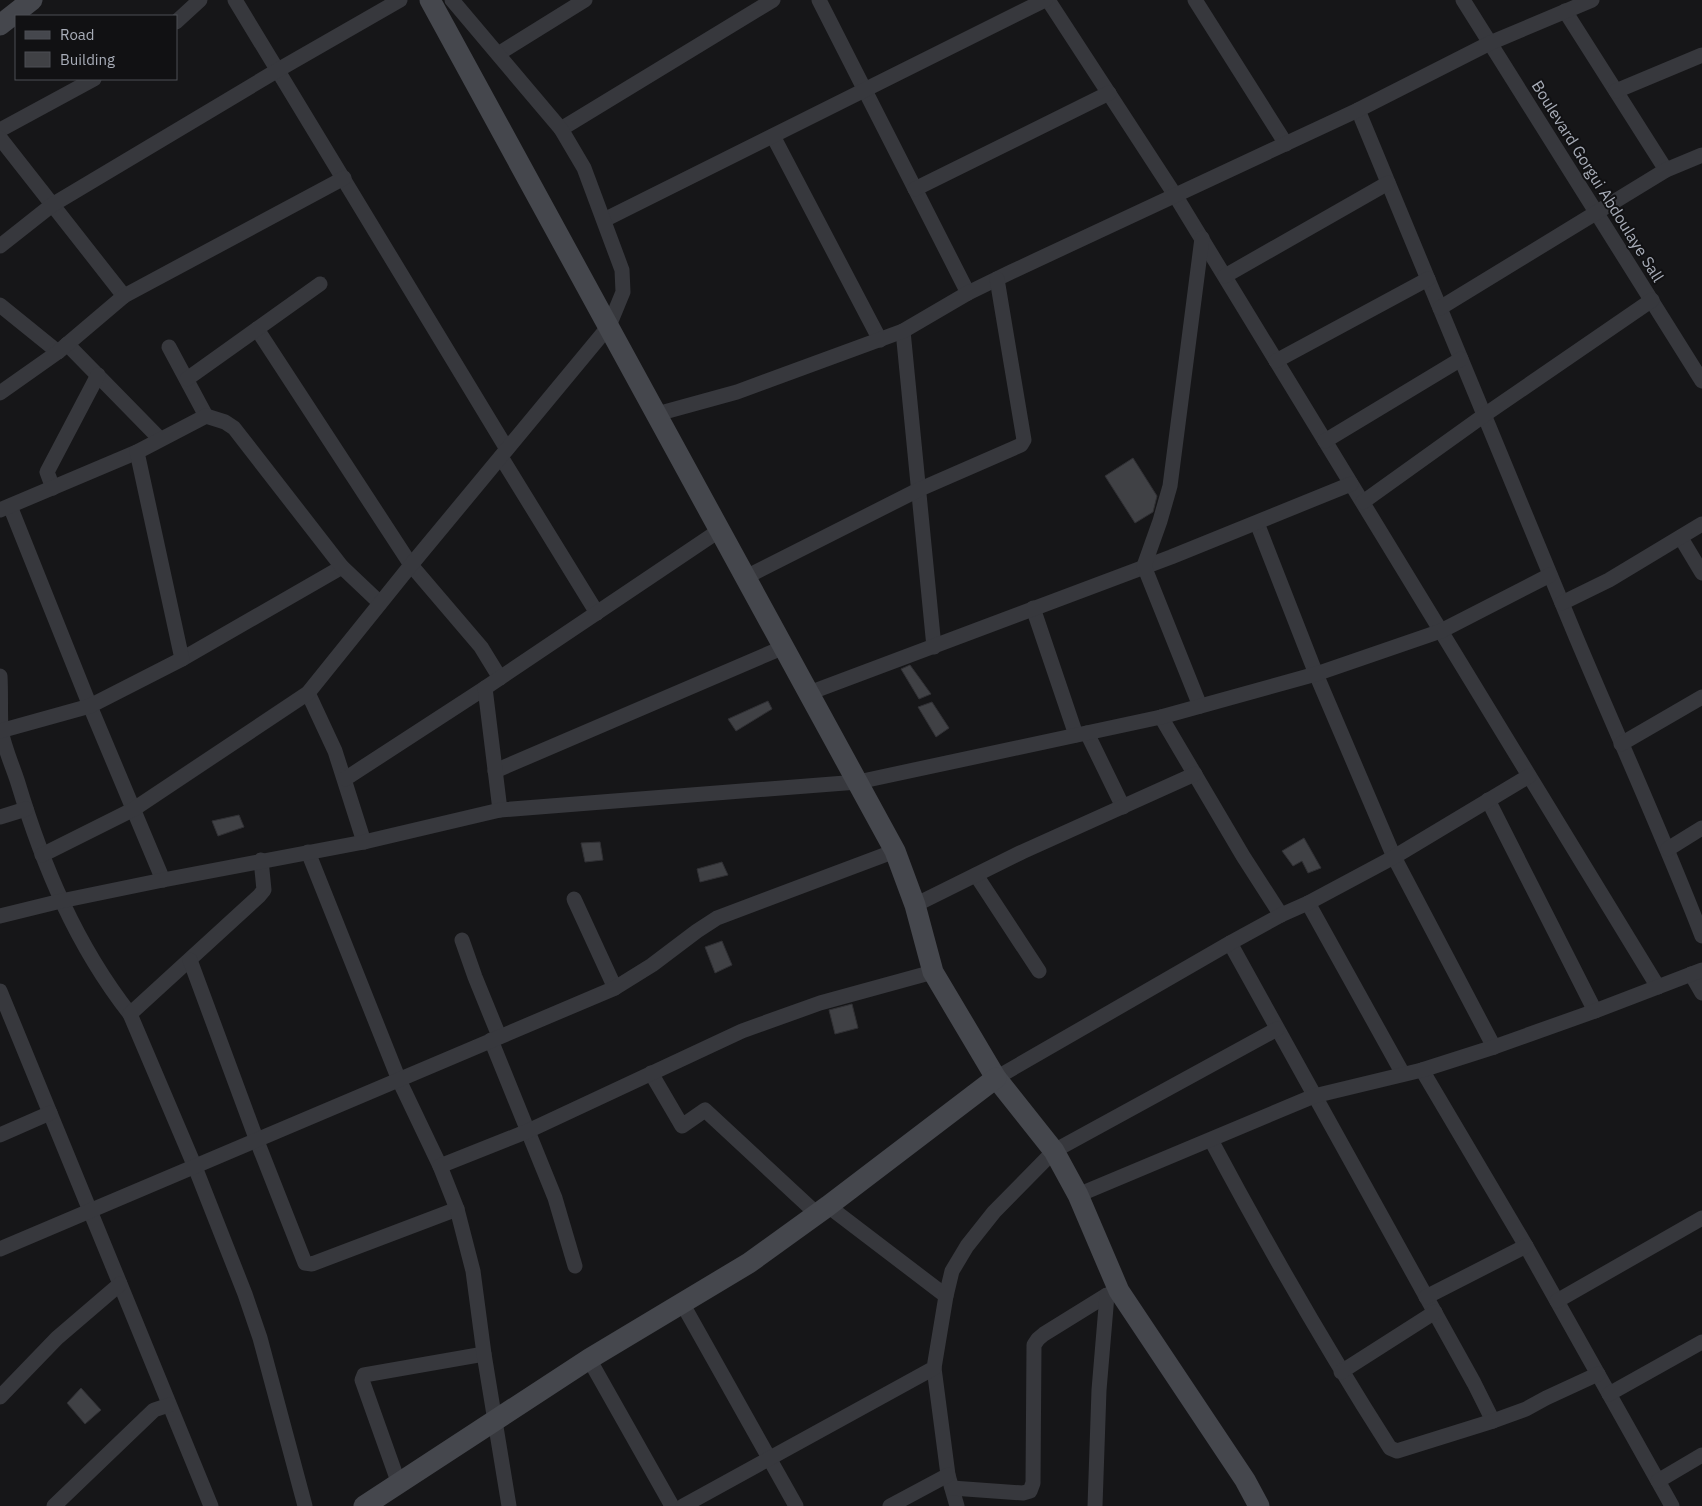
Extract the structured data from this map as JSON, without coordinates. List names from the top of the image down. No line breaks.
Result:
{"streets":{"street":["Boulevard Gorgui Abdoulaye Sall"]},"legend":["Road","Building"]}
